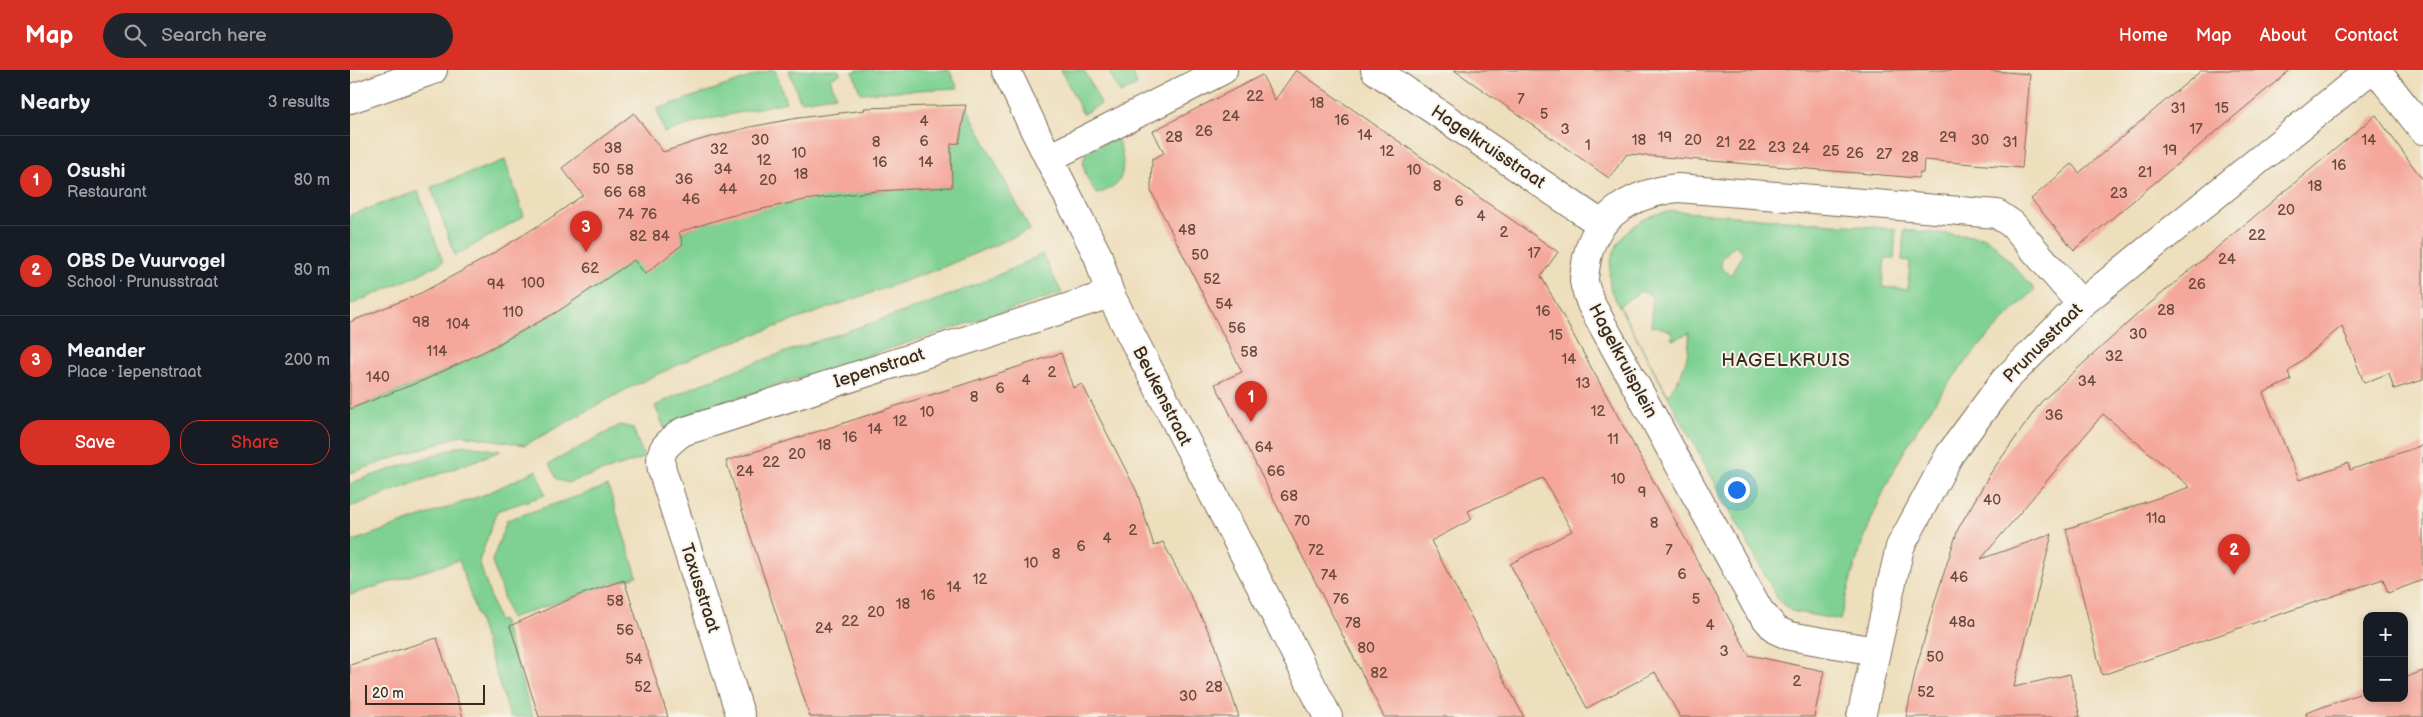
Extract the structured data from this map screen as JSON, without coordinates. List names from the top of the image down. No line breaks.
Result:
{"streets":{"street":["Hagelkruisstraat","Prunusstraat","Hagelkruisplein","Iepenstraat","Beukenstraat","Taxusstraat"]},"crossings":[["Hagelkruisstraat","Hagelkruisplein"],["Prunusstraat","Hagelkruisplein"],["Iepenstraat","Beukenstraat"],["Iepenstraat","Taxusstraat"]],"districts":["HAGELKRUIS"],"house_numbers":["22","7","18","31","15","5","24","16","4","3","17","26","14","28","19","29","30","18","20","30","14","6","8","21","31","1","22","23","38","24","32","19","12","25","10","26","27","28","12","16","14","16","50","34","58","10","21","18","36","20","8","18","44","66","68","23","46","6","20","74","76","4","48","2","22","82","84","17","50","24","62","52","100","94","26","54","28","16","110","98","104","56","30","15","114","58","32","14","2","140","4","34","13","6","8","12","10","36","12","14","16","11","18","64","20","22","24","66","10","9","68","40","11a","70","8","2","4","6","72","7","8","10","6","74","46","12","14","16","76","5","58","18","20","22","48a","78","4","24","56","80","3","50","54","82","2","52","28","52","30"],"scale_bar":"20 m","page":{"header":"Map","search":"Search here","nav":["Home","Map","About","Contact"],"heading":["Nearby","3 results"],"list":[{"mark":"1","name":"Osushi","note":"Restaurant","value":"80 m"},{"mark":"2","name":"OBS De Vuurvogel","note":"School · Prunusstraat","value":"80 m"},{"mark":"3","name":"Meander","note":"Place · Iepenstraat","value":"200 m"}],"pins":["3","1","2"],"buttons":["Save","Share"],"map_buttons":["+","−"],"scale":"20 m"}}
